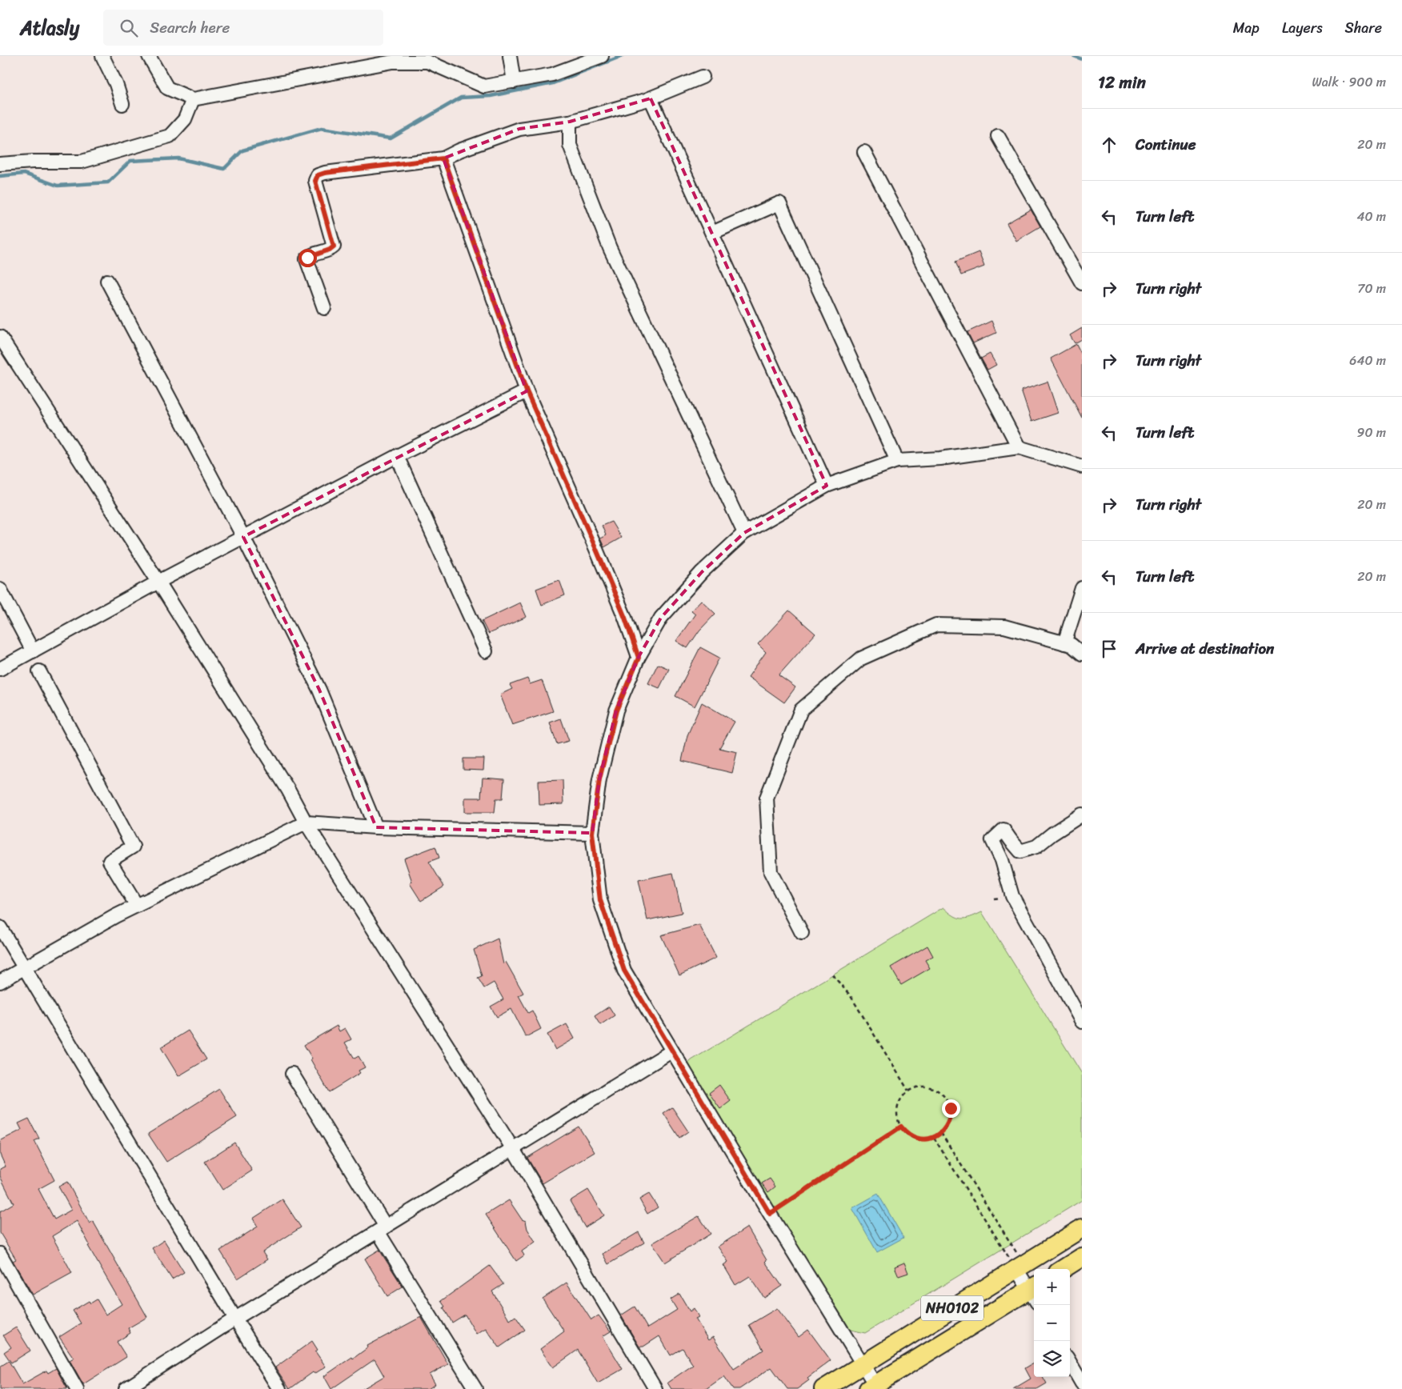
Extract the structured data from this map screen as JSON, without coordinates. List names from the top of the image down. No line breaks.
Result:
{"streets":{"highway":["NH0102"]},"page":{"header":"Atlasly","search":"Search here","nav":["Map","Layers","Share"],"heading":["12 min","Walk · 900 m"],"list":[["Continue","20 m"],["Turn left","40 m"],["Turn right","70 m"],["Turn right","640 m"],["Turn left","90 m"],["Turn right","20 m"],["Turn left","20 m"],"Arrive at destination"],"map_buttons":["+","−"]}}
